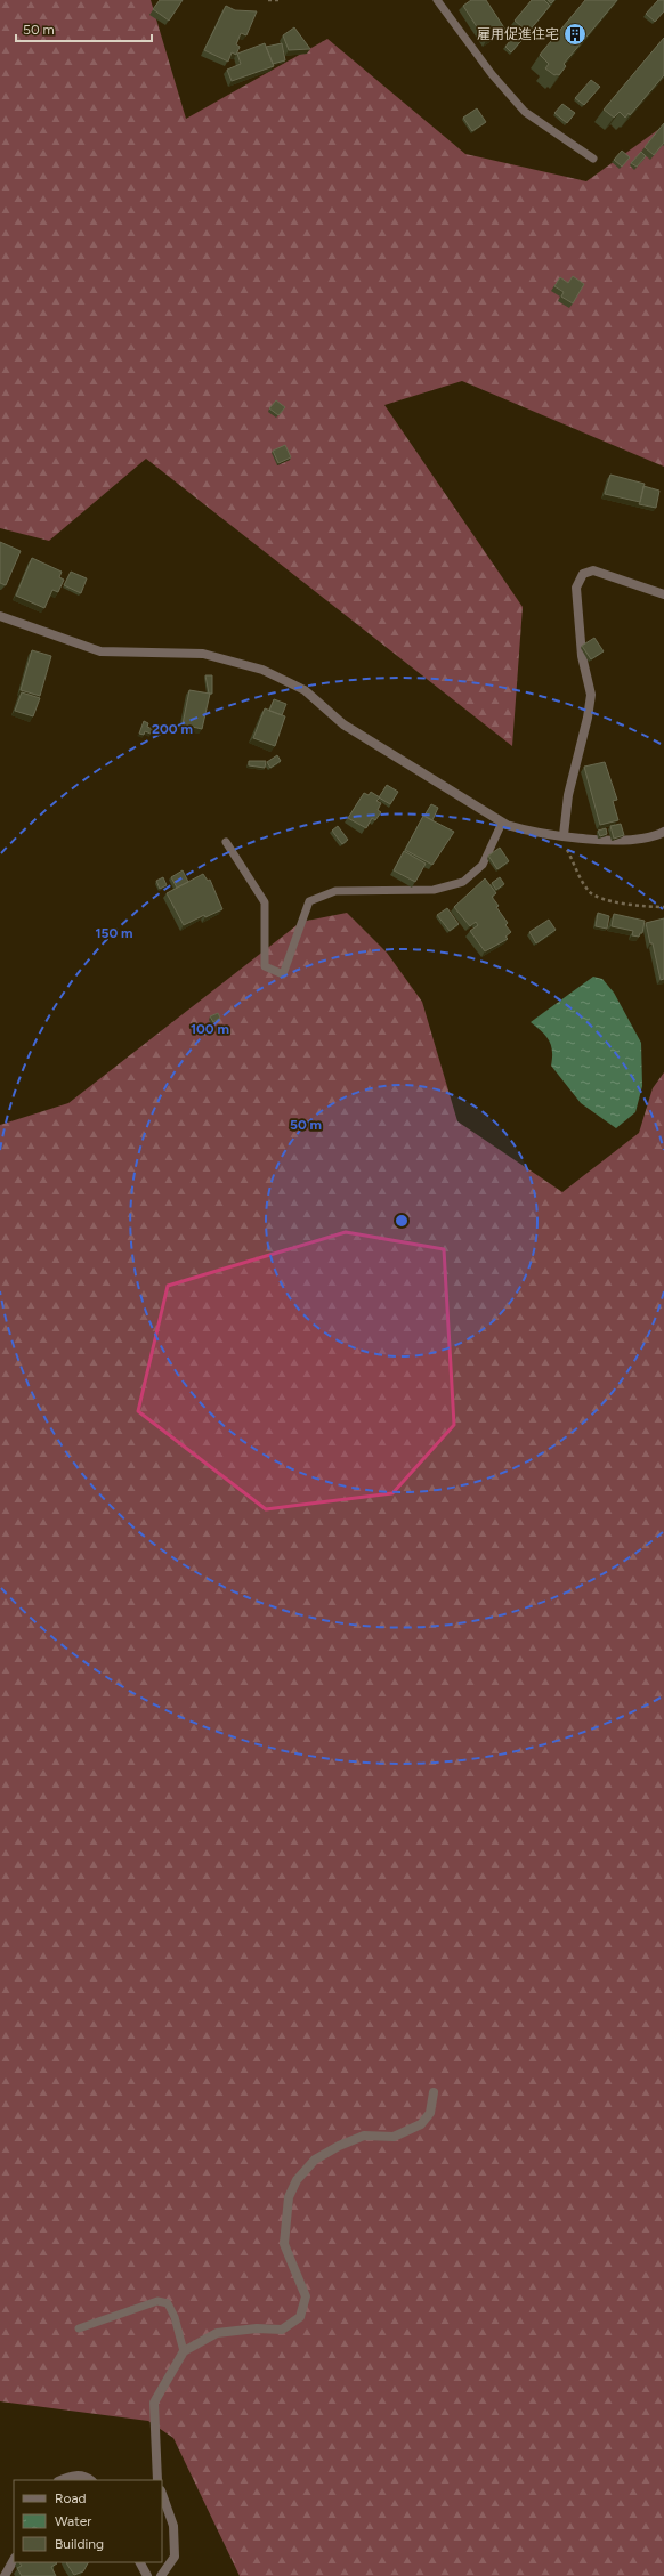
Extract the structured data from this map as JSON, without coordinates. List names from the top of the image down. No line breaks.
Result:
{"places":{"building":["雇用促進住宅"]},"legend":["Road","Water","Building"],"scale_bar":"50 m","rings":["200 m","150 m","100 m","50 m"]}
